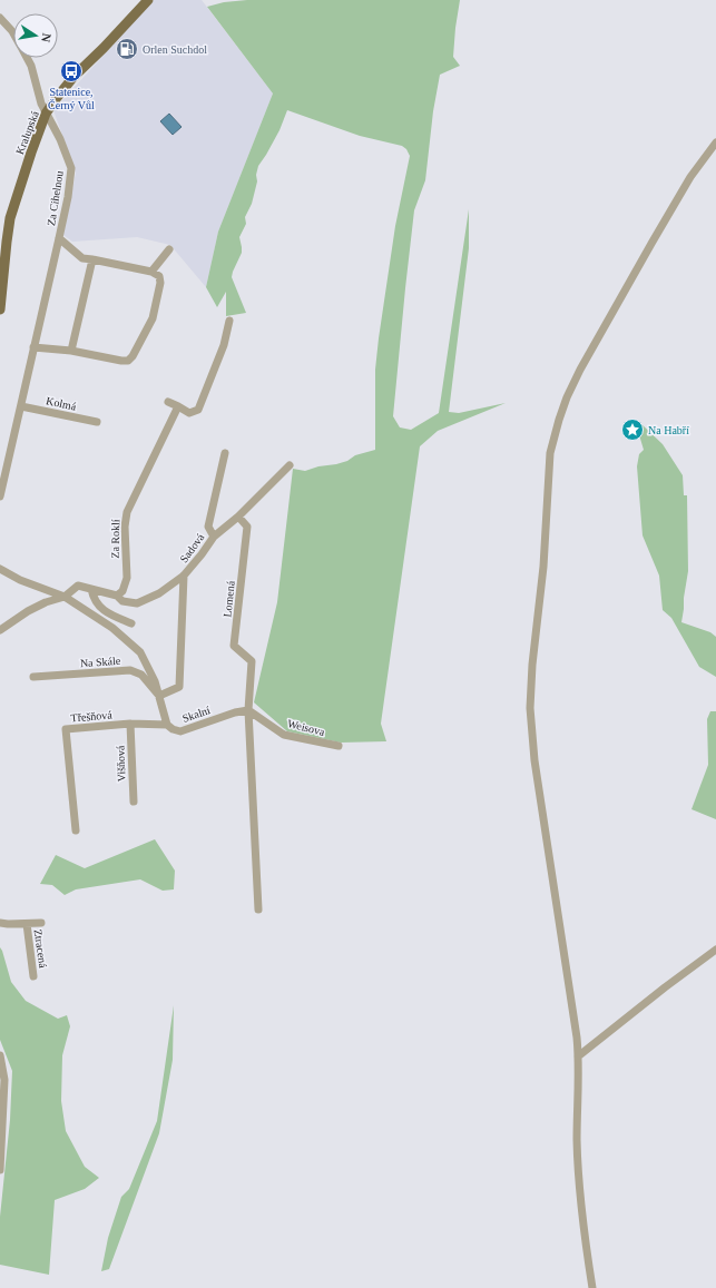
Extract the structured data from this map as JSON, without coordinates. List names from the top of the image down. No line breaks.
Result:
{"streets":{"main road":["Kralupská"],"street":["Za Cihelnou","Kolmá","Za Roklí","Sadová","Lomená","Na Skále","Skalní","Třešňová","Weisova","Višňová","Ztracená"]},"crossings":[["Kralupská","Za Cihelnou"],["Za Cihelnou","Kolmá"],["Sadová","Na Skále"],["Sadová","Skalní"],["Lomená","Skalní"],["Lomená","Weisova"],["Na Skále","Skalní"],["Skalní","Třešňová"],["Skalní","Weisova"],["Třešňová","Višňová"]],"places":{"fuel station":["Orlen Suchdol"],"bus stop":["Statenice, Černý Vůl"],"place":["Na Habří"]},"north":"right"}
